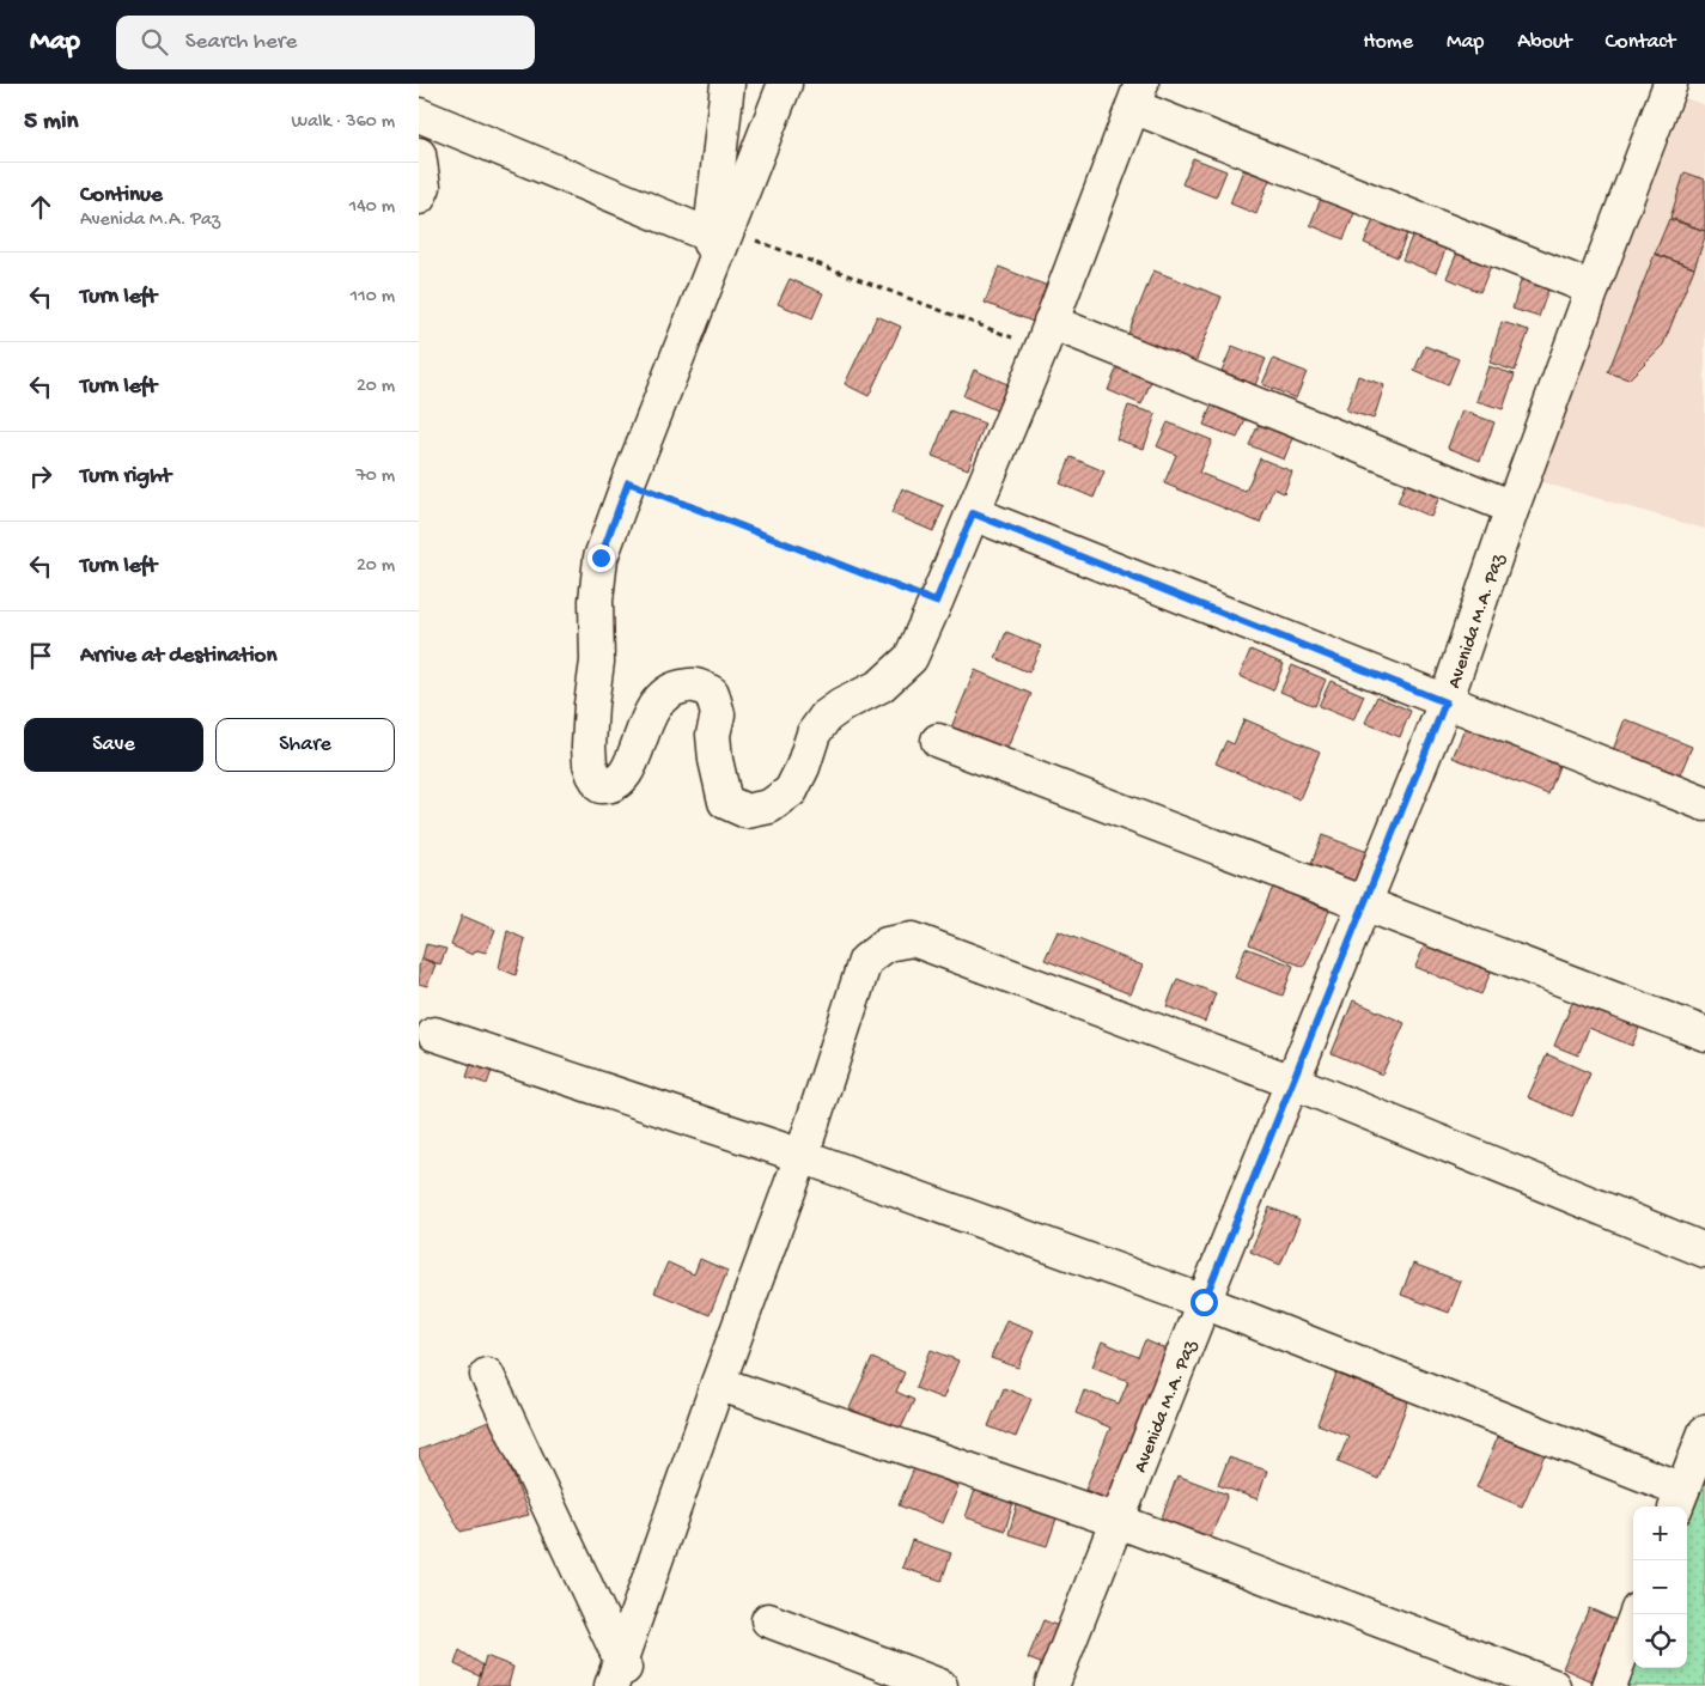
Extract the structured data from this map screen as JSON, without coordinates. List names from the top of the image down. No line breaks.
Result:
{"streets":{"street":["Avenida M.A. Paz"]},"page":{"header":"Map","search":"Search here","nav":["Home","Map","About","Contact"],"heading":["5 min","Walk · 360 m"],"list":[["Continue","Avenida M.A. Paz","140 m"],["Turn left","110 m"],["Turn left","20 m"],["Turn right","70 m"],["Turn left","20 m"],"Arrive at destination"],"buttons":["Save","Share"],"map_buttons":["+","−"]}}
